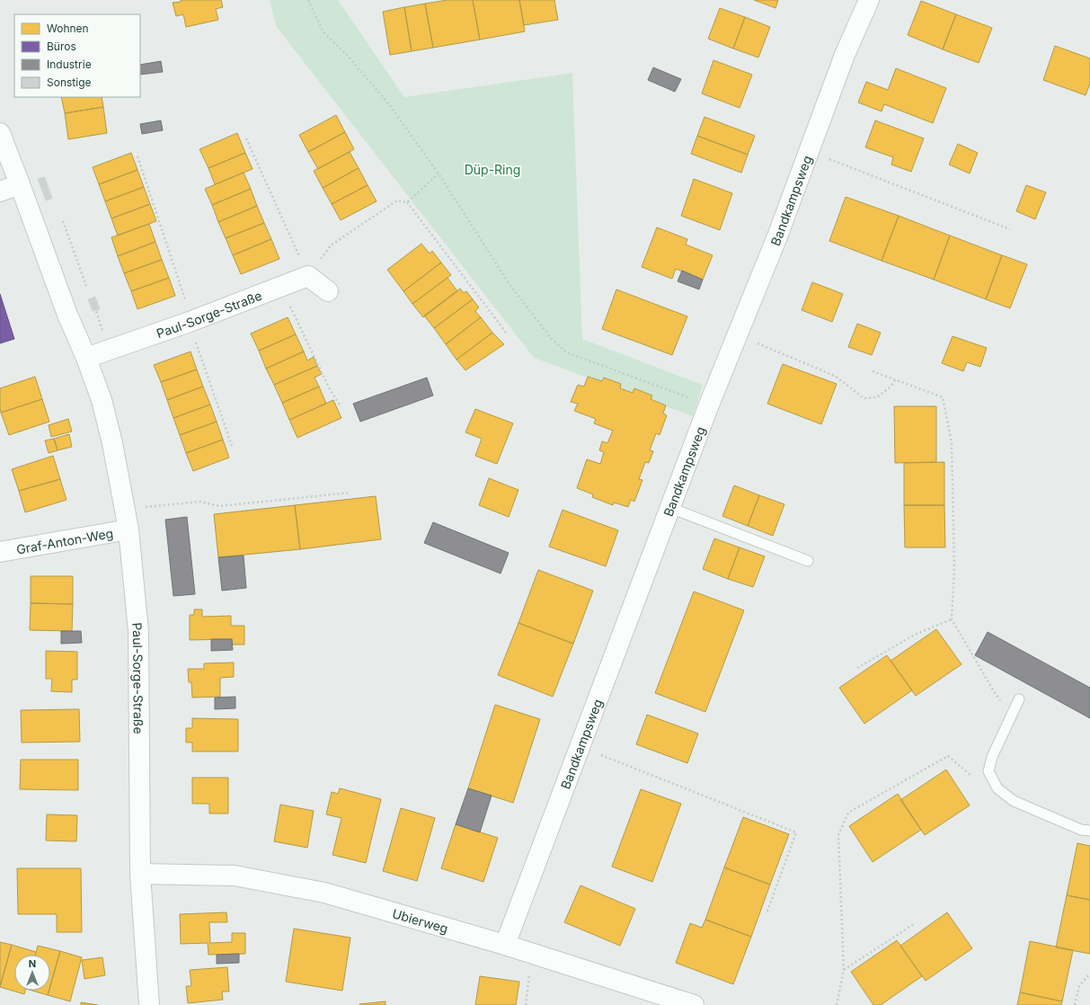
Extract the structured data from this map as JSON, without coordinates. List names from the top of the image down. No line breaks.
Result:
{"streets":{"street":["Bandkampsweg","Paul-Sorge-Straße","Graf-Anton-Weg","Ubierweg"]},"crossings":[["Bandkampsweg","Ubierweg"],["Paul-Sorge-Straße","Graf-Anton-Weg"],["Paul-Sorge-Straße","Ubierweg"]],"parks":["Düp-Ring"],"legend":["Wohnen","Büros","Industrie","Sonstige"],"north":"top"}
